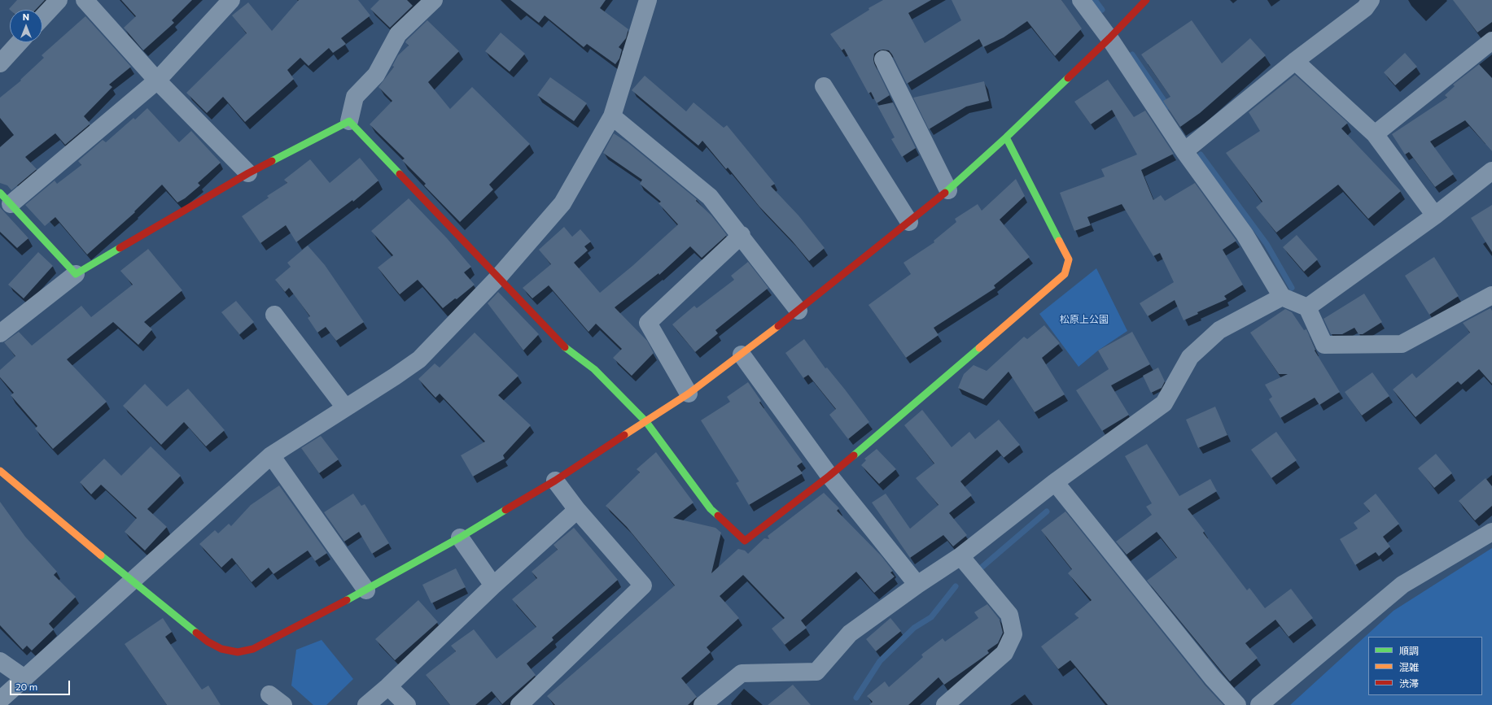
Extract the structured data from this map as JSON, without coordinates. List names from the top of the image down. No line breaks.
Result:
{"parks":["松原上公園"],"legend":["順調","混雑","渋滞"],"scale_bar":"20 m","north":"top"}
